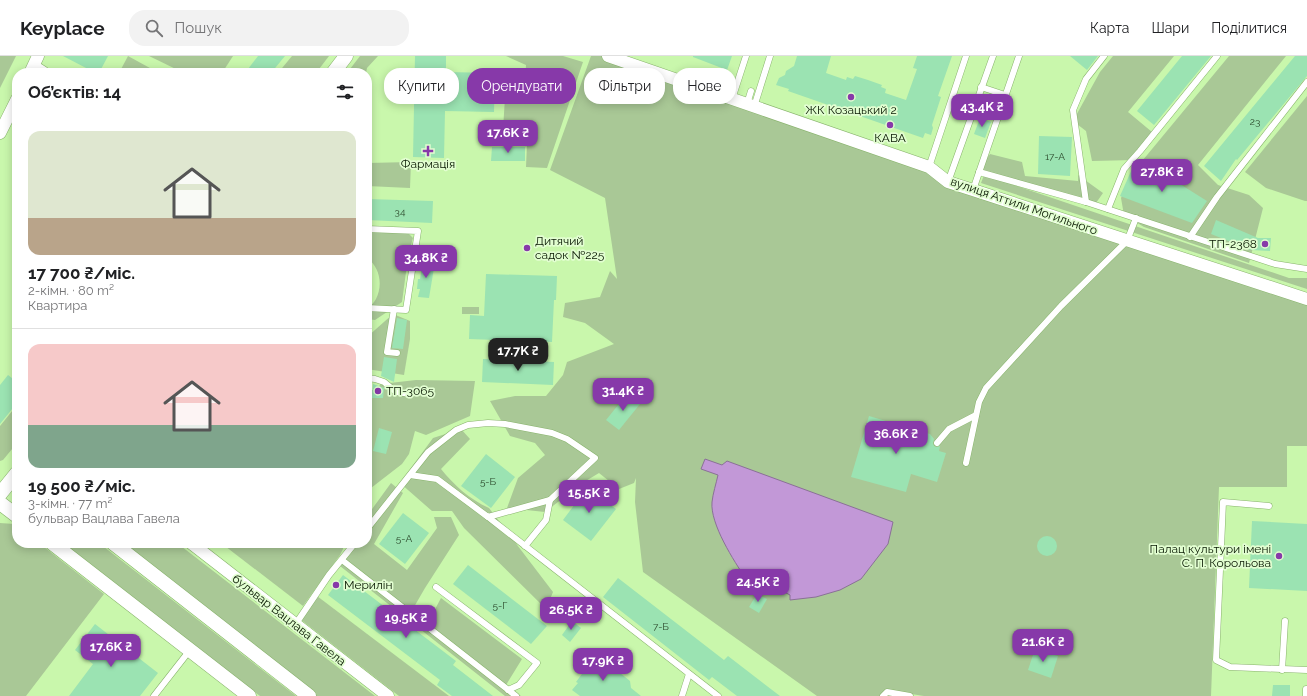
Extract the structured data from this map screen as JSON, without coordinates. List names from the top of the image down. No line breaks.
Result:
{"streets":{"street":["вулиця Аттили Могильного","бульвар Вацлава Гавела"]},"places":{"other":["ЖК Козацький 2","КАВА","ТП-2368","Дитячий садок №225","ТП-3065","Палац культури імені С. П. Корольова","Мерилін"],"health":["Фармація"]},"house_numbers":["23","17-А","34","5-Б","5-А","5-Г","7-Б"],"page":{"header":"Keyplace","search":"Пошук","nav":["Карта","Шари","Поділитися"],"chip":["Купити","Орендувати","Фільтри","Нове"],"heading":"Об’єктів: 14","price":["43.4K ₴","17.6K ₴","27.8K ₴","34.8K ₴","17.7K ₴","31.4K ₴","36.6K ₴","15.5K ₴","24.5K ₴","26.5K ₴","19.5K ₴","21.6K ₴","17.6K ₴","17.9K ₴"],"list":[{"name":"17 700 ₴/міс.","note":"2-кімн. · 80 m² · Квартира"},{"name":"19 500 ₴/міс.","note":"3-кімн. · 77 m² · бульвар Вацлава Гавела"}]}}
